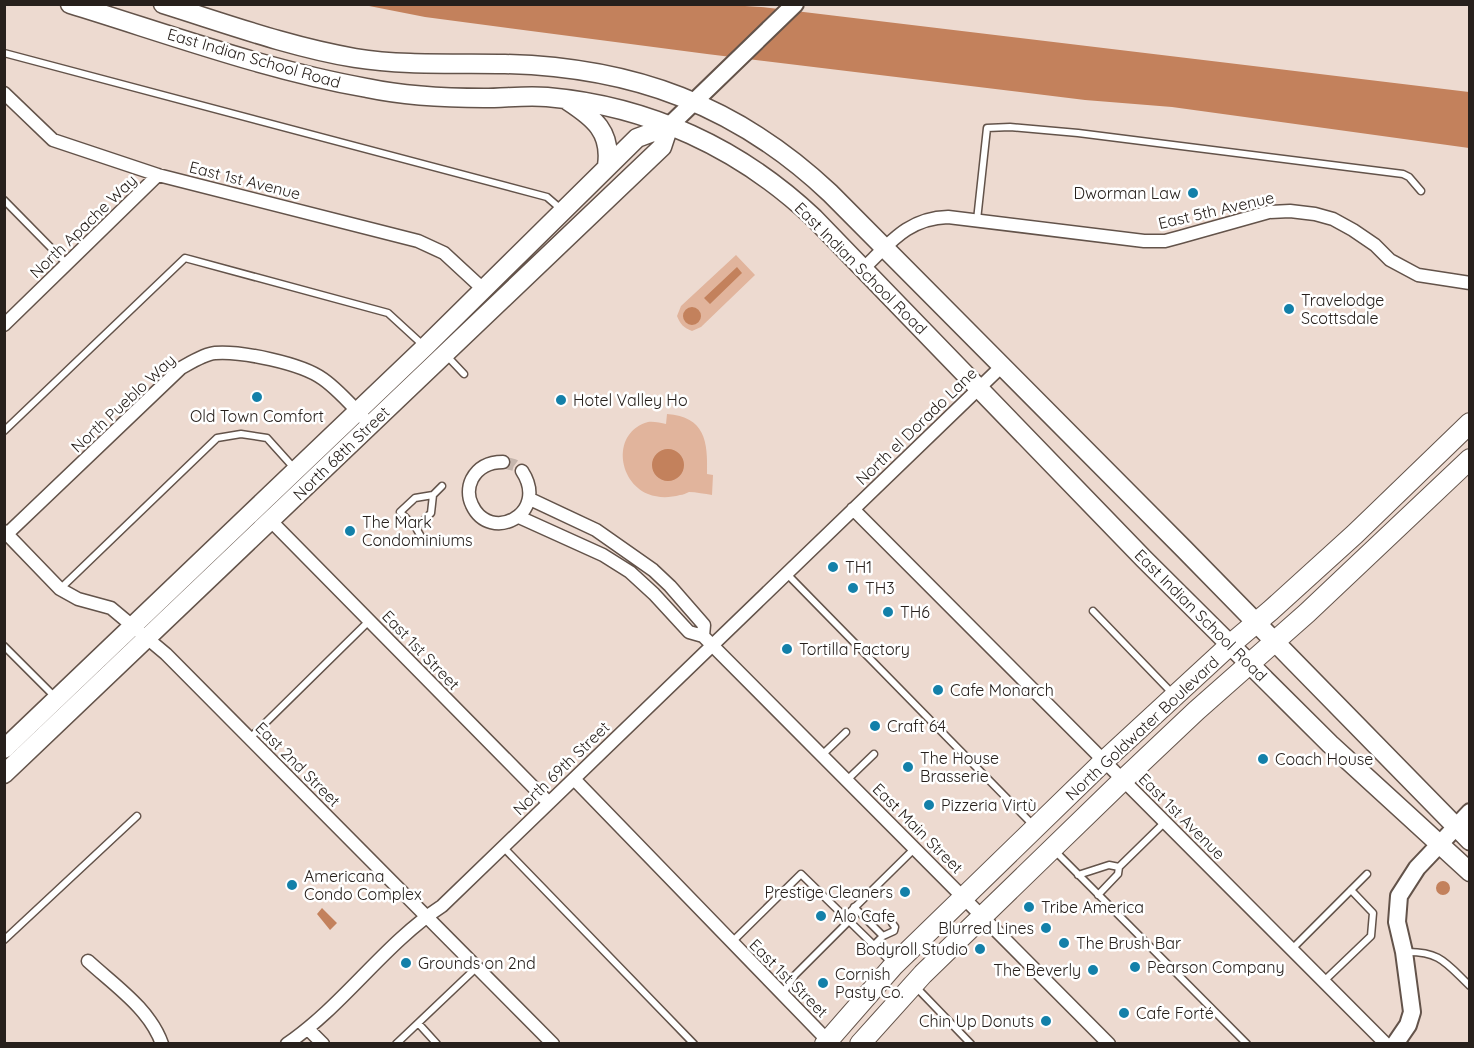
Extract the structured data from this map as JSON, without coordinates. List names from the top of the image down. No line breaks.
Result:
{"streets":{"main road":["East Indian School Road","North 68th Street","North Goldwater Boulevard"],"street":["East 1st Avenue","East 5th Avenue","North Apache Way","North Pueblo Way","North el Dorado Lane","East 1st Street","East 2nd Street","North 69th Street","East Main Street"]},"crossings":[["East Indian School Road","East 5th Avenue"],["East Indian School Road","North el Dorado Lane"],["East Indian School Road","North 68th Street"],["East Indian School Road","North Goldwater Boulevard"],["East 1st Avenue","North Apache Way"],["East 1st Avenue","North el Dorado Lane"],["East 1st Avenue","North 68th Street"],["East 1st Avenue","North Goldwater Boulevard"],["East 1st Avenue","North 69th Street"],["North Pueblo Way","North 68th Street"],["North Pueblo Way","East 2nd Street"],["North el Dorado Lane","North 69th Street"],["North 68th Street","East 1st Street"],["North 68th Street","East 2nd Street"],["East 1st Street","North Goldwater Boulevard"],["East 1st Street","North 69th Street"],["North Goldwater Boulevard","East Main Street"],["East 2nd Street","North 69th Street"],["North 69th Street","East Main Street"]],"places":["Dworman Law","Travelodge Scottsdale","Old Town Comfort","Hotel Valley Ho","The Mark Condominiums","TH1","TH3","TH6","Tortilla Factory","Cafe Monarch","Craft 64","Coach House","The House Brasserie","Pizzeria Virtù","Americana Condo Complex","Prestige Cleaners","Tribe America","Alo Cafe","Blurred Lines","The Brush Bar","Bodyroll Studio","Grounds on 2nd","Pearson Company","The Beverly","Cornish Pasty Co.","Cafe Forté","Chin Up Donuts"]}
